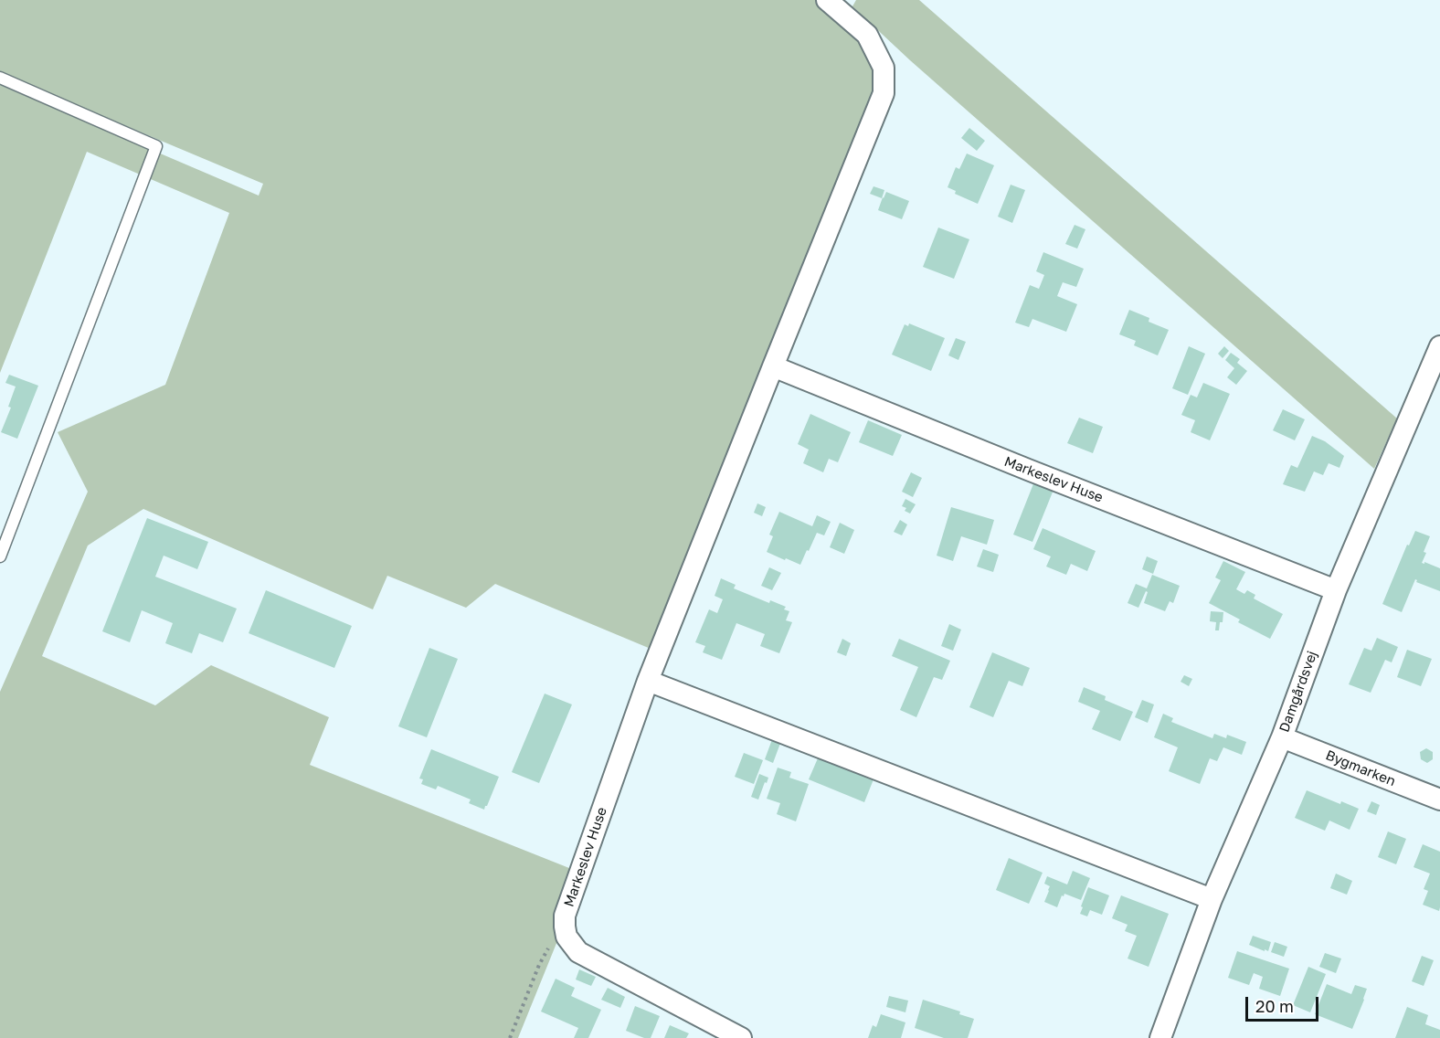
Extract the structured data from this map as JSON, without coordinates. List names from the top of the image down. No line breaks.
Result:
{"streets":{"street":["Markeslev Huse","Damgårdsvej","Bygmarken"]},"crossings":[["Markeslev Huse","Damgårdsvej"],["Damgårdsvej","Bygmarken"]],"scale_bar":"20 m"}
